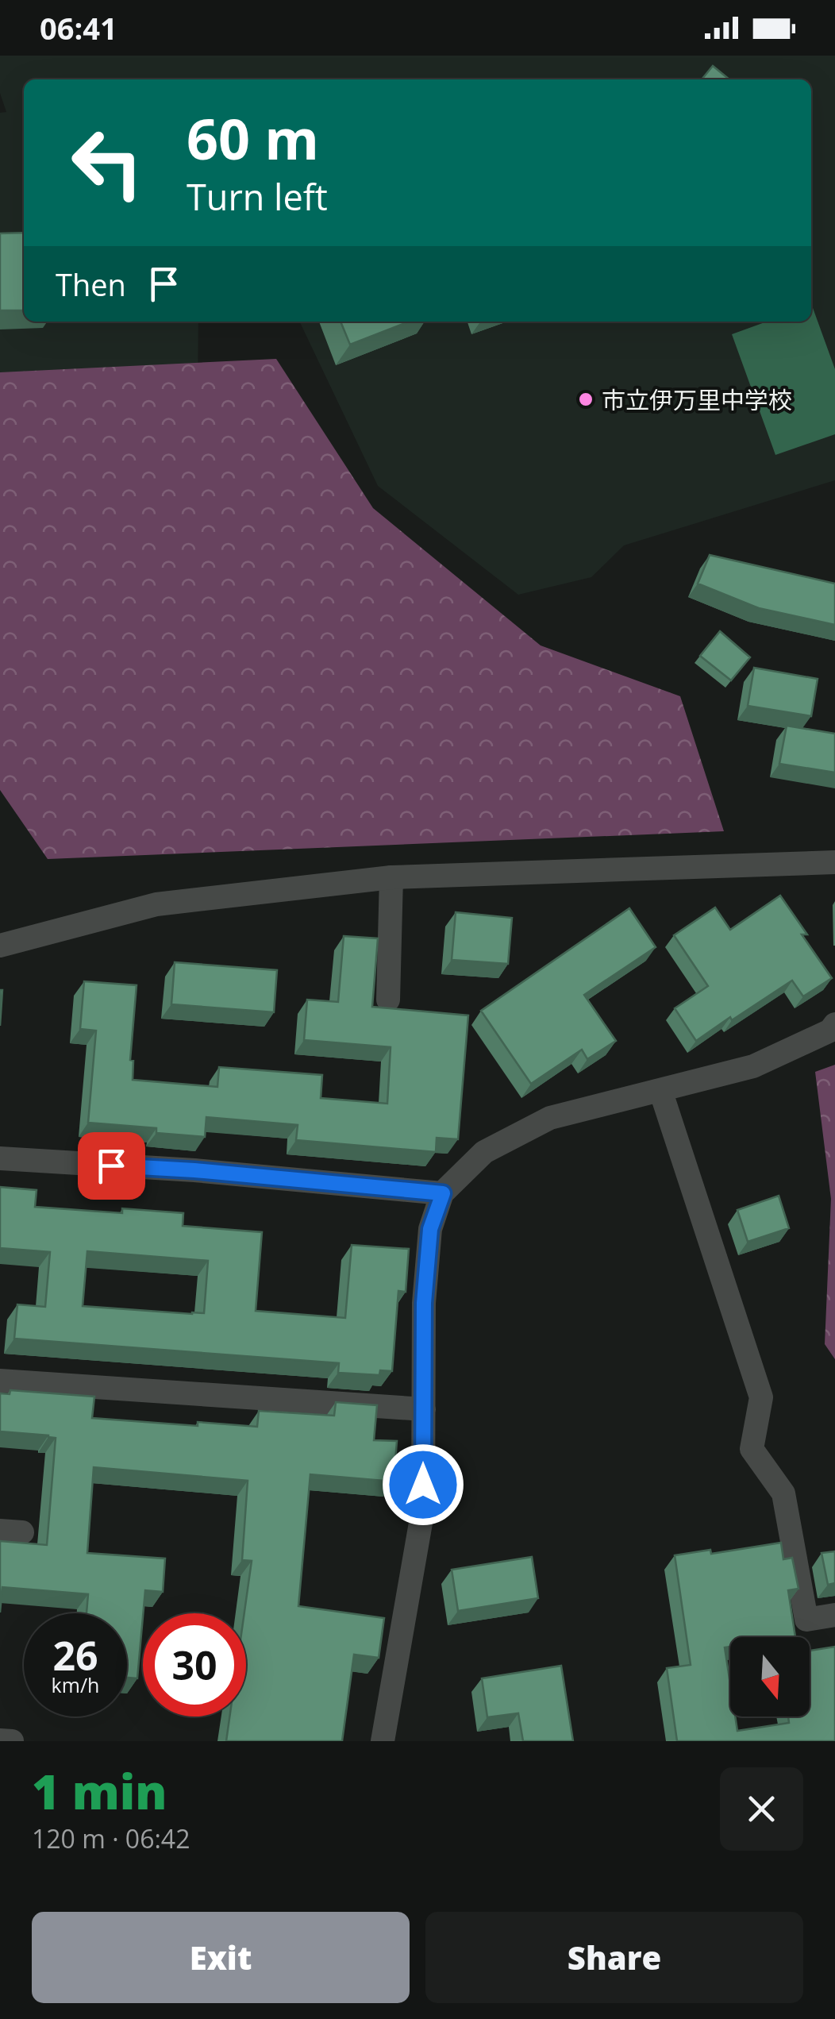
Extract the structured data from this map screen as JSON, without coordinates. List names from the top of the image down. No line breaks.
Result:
{"places":["市立伊万里中学校"],"north":"bottom","page":{"status":"06:41","turn":["60 m","Turn left"],"then":"Then","speed":"26 km/h","limit":"30","heading":["1 min","120 m · 06:42"],"buttons":["Exit","Share"]}}
